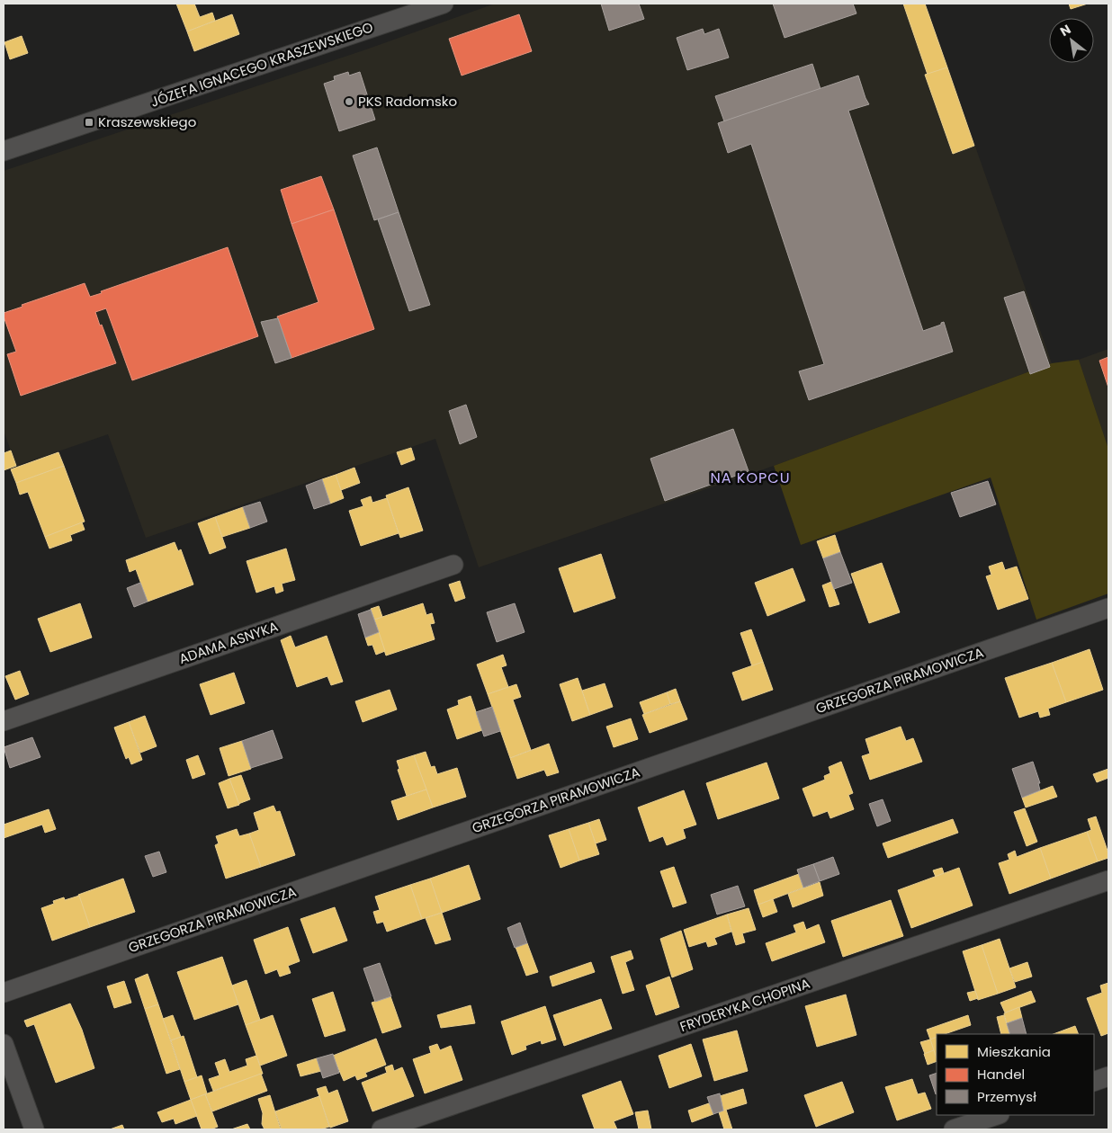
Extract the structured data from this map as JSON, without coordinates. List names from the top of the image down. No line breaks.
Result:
{"streets":{"street":["JÓZEFA IGNACEGO KRASZEWSKIEGO","ADAMA ASNYKA","GRZEGORZA PIRAMOWICZA","FRYDERYKA CHOPINA"]},"districts":["NA KOPCU"],"places":{"other":["PKS Radomsko"],"transit":["Kraszewskiego"]},"legend":["Mieszkania","Handel","Przemysł"],"north":"top left"}
